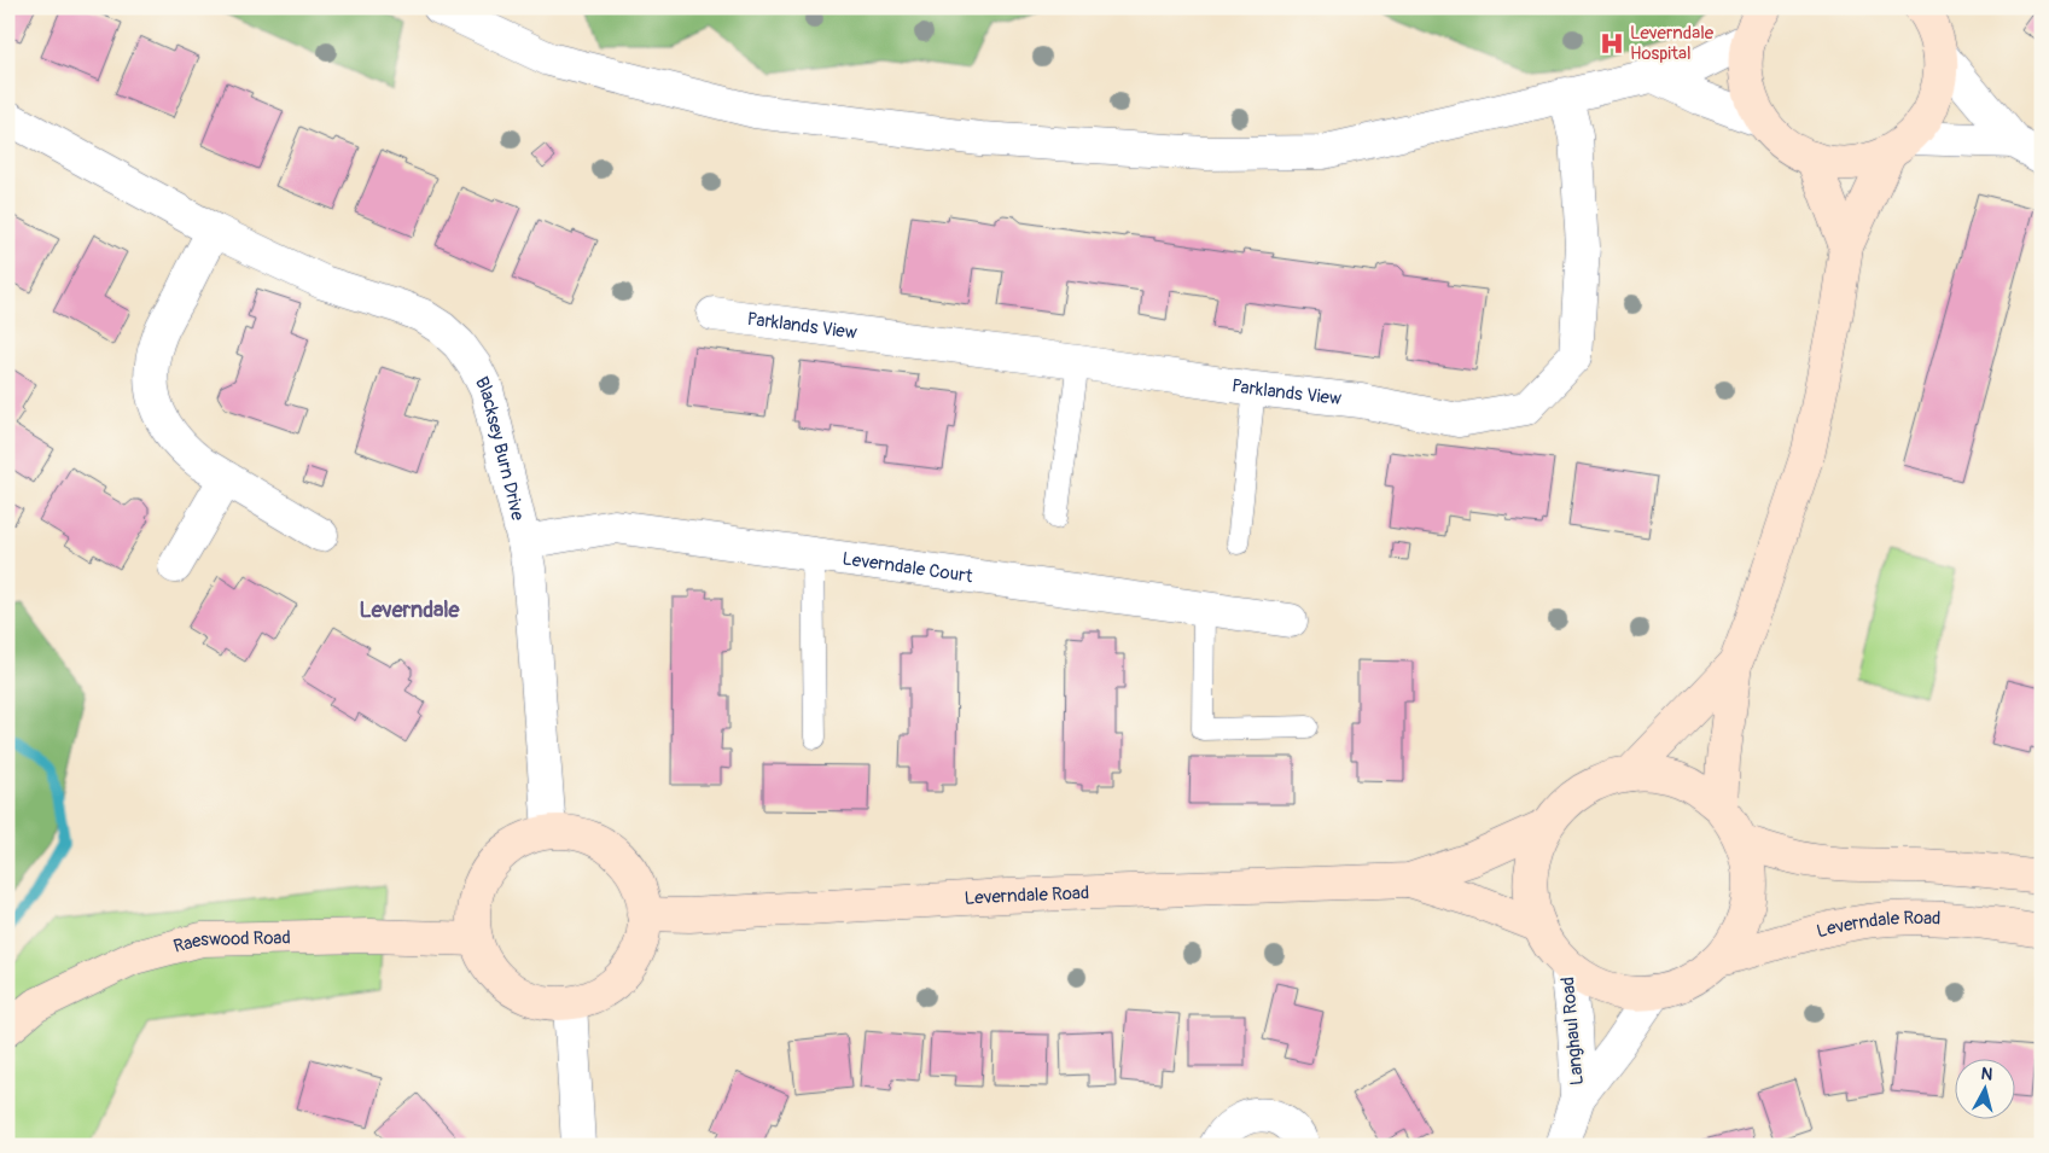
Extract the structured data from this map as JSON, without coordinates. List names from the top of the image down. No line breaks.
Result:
{"streets":{"street":["Parklands View","Blacksey Burn Drive","Leverndale Court","Leverndale Road","Raeswood Road","Langhaul Road"]},"crossings":[["Blacksey Burn Drive","Leverndale Court"],["Blacksey Burn Drive","Leverndale Road"],["Blacksey Burn Drive","Raeswood Road"],["Leverndale Road","Raeswood Road"]],"districts":["Leverndale"],"places":{"hospital":["Leverndale Hospital"]},"north":"top"}
